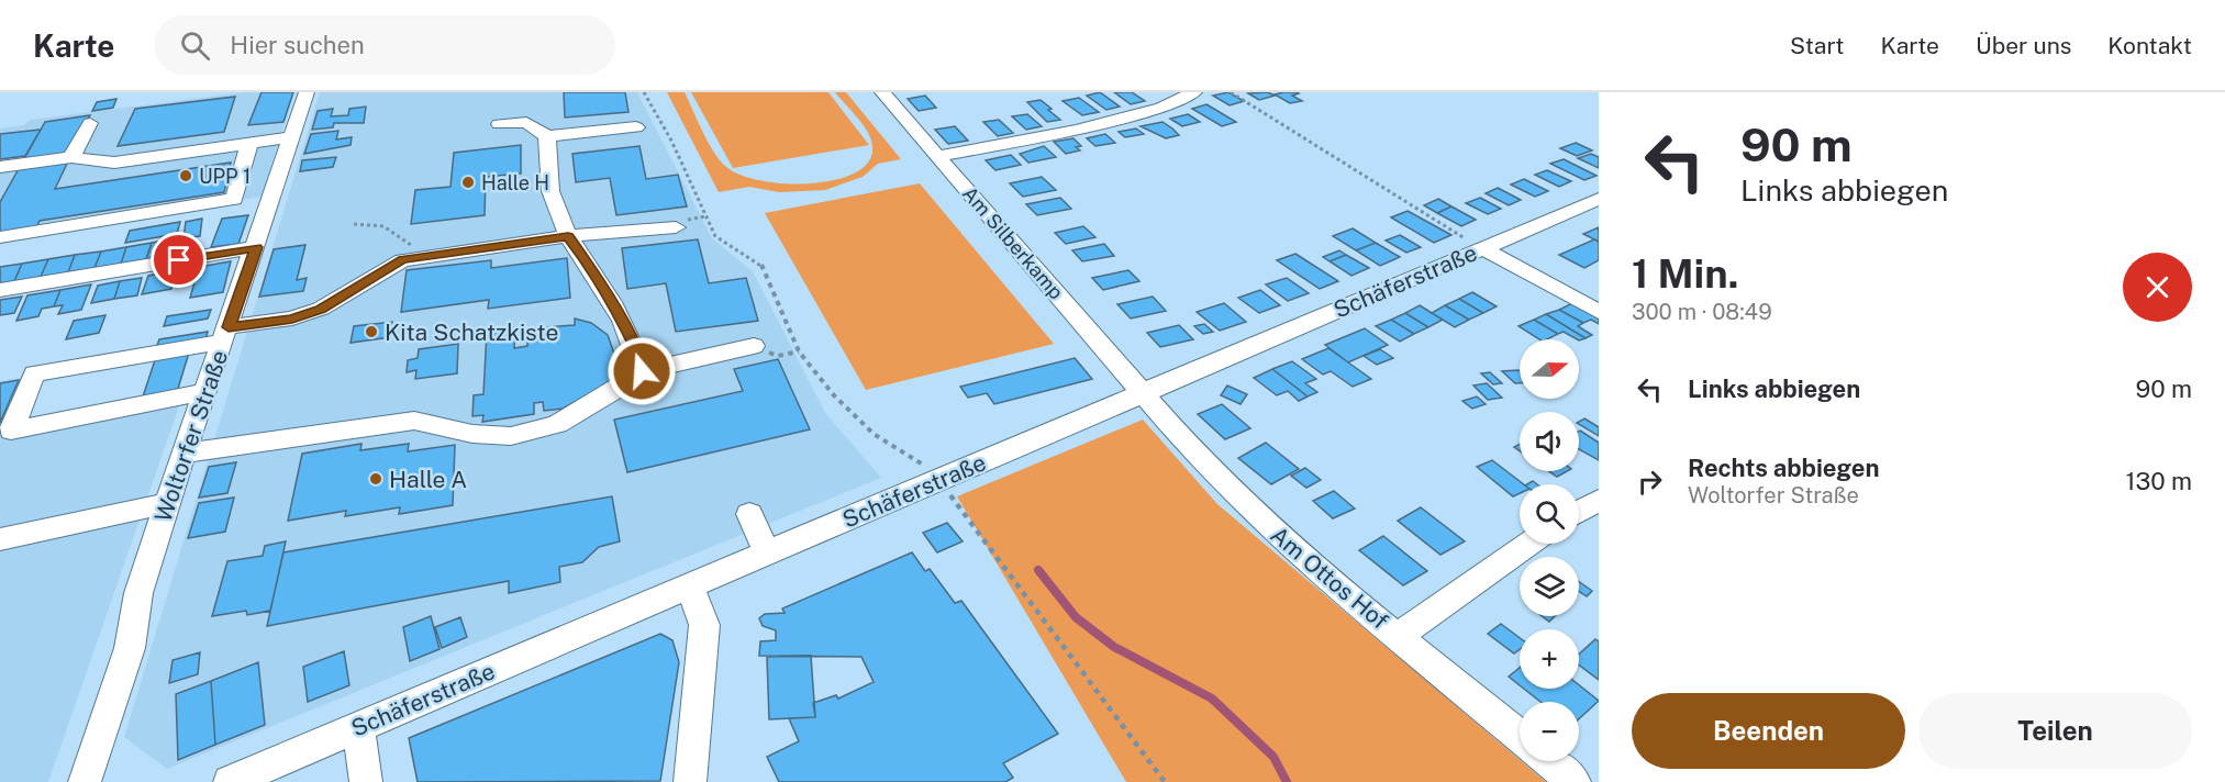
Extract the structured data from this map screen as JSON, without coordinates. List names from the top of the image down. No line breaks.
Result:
{"streets":{"street":["Am Silberkamp","Schäferstraße","Woltorfer Straße","Am Ottos Hof"]},"crossings":[["Am Silberkamp","Schäferstraße"],["Am Silberkamp","Am Ottos Hof"],["Schäferstraße","Am Ottos Hof"]],"places":["UPP 1","Halle H","Kita Schatzkiste","Halle A"],"north":"right","page":{"header":"Karte","search":"Hier suchen","nav":["Start","Karte","Über uns","Kontakt"],"turn":["90 m","Links abbiegen"],"heading":["1 Min.","300 m · 08:49"],"map_buttons":["+","−"],"list":[{"name":"Links abbiegen","value":"90 m"},{"name":"Rechts abbiegen","note":"Woltorfer Straße","value":"130 m"}],"buttons":["Beenden","Teilen"]}}
